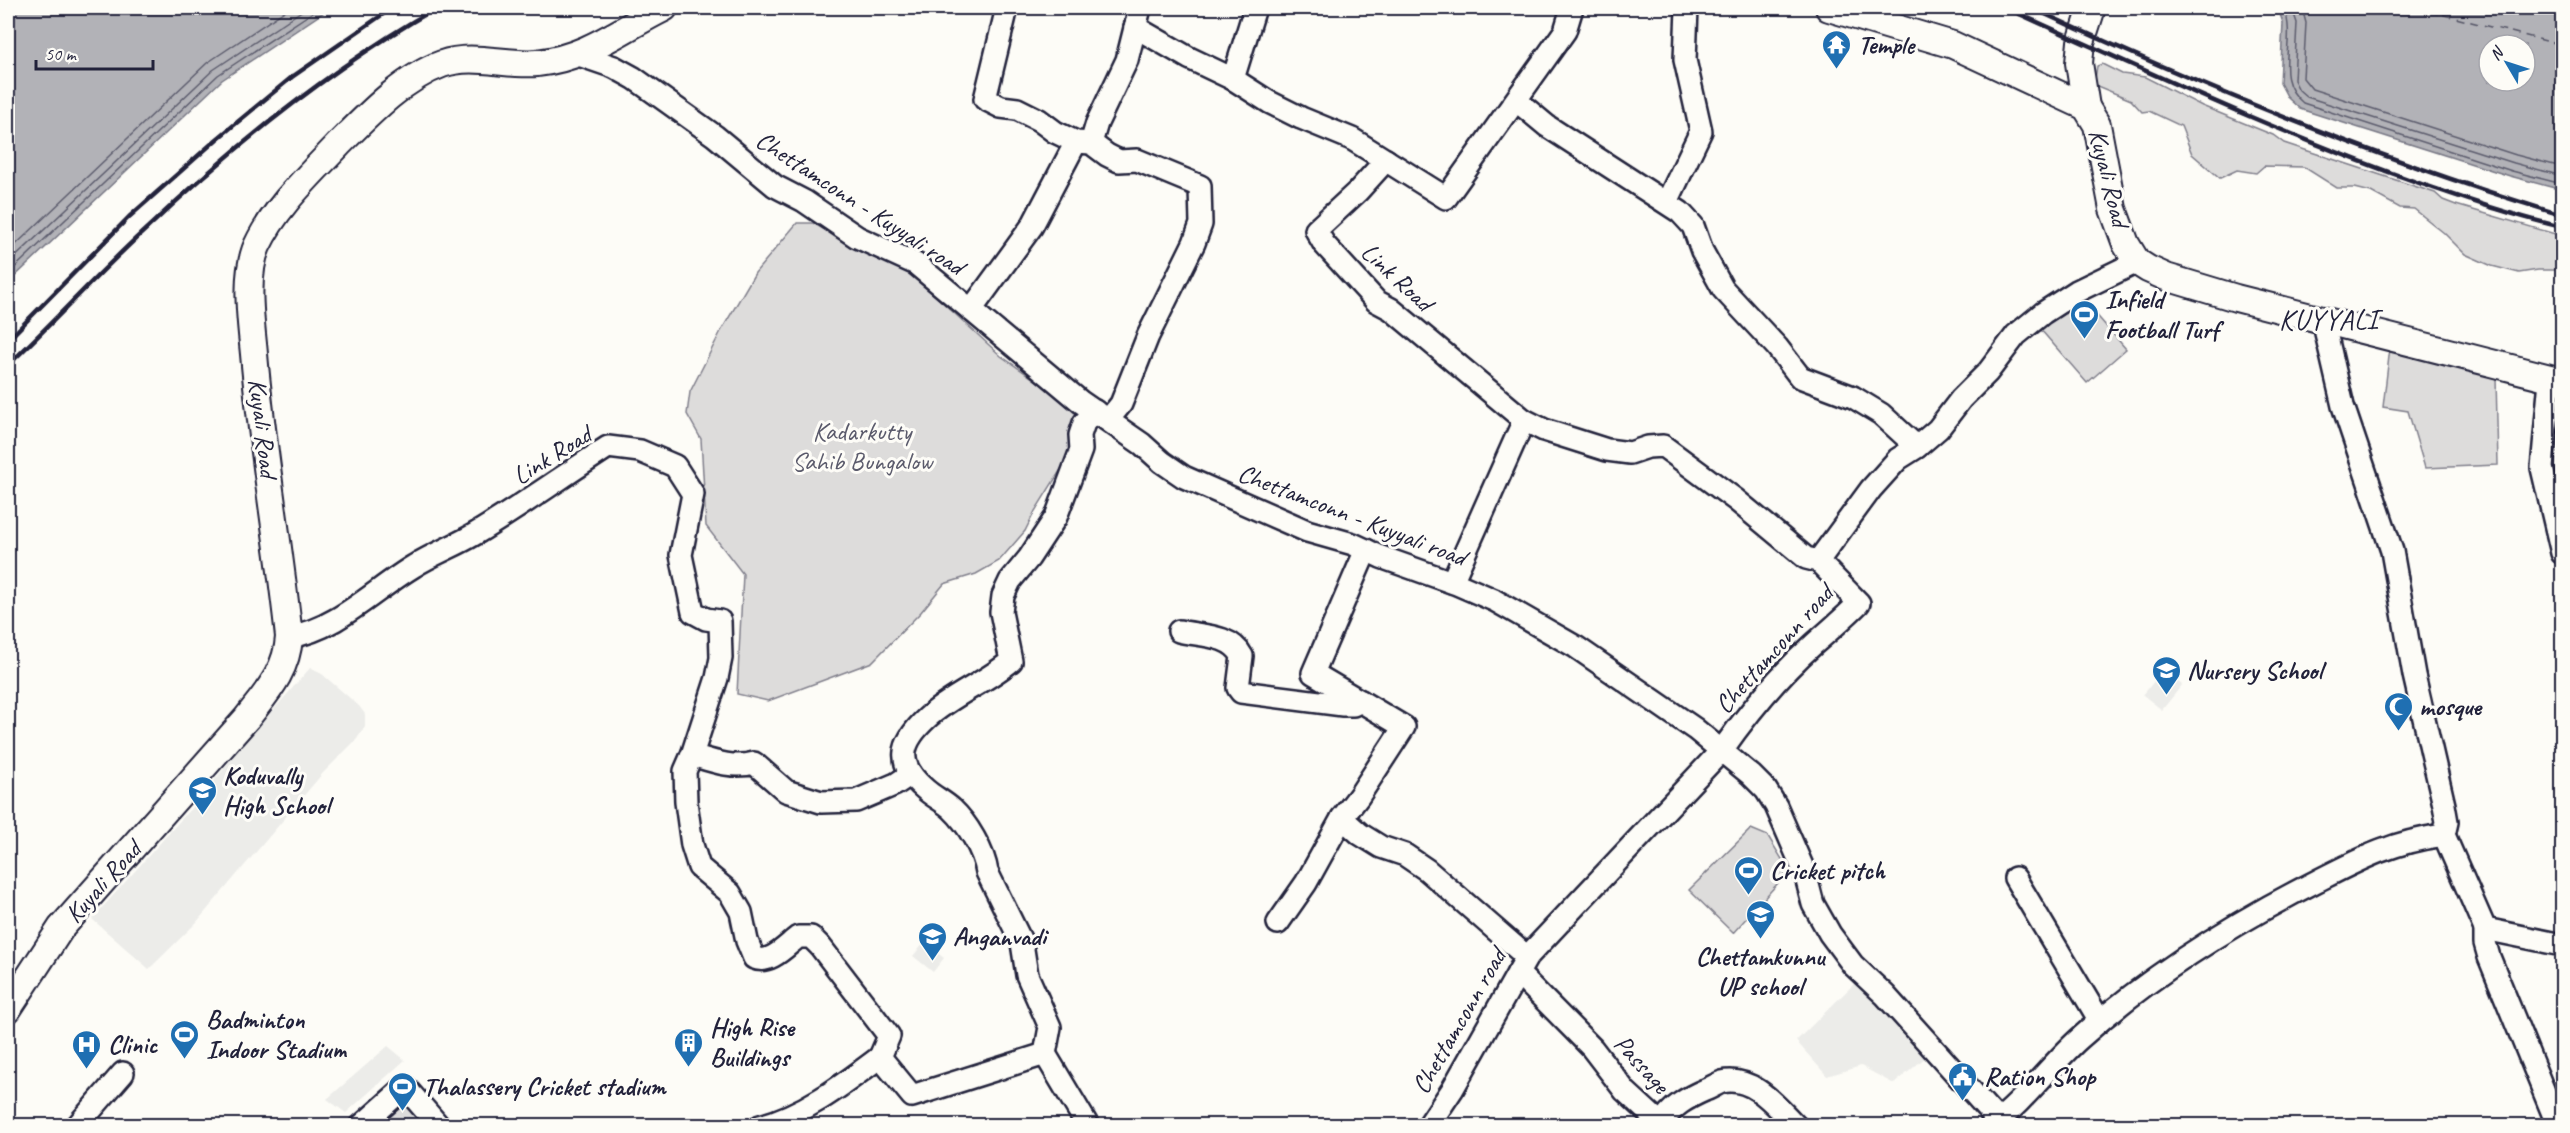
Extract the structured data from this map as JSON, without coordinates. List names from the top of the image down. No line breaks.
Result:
{"streets":{"main road":["Kuyali Road"],"street":["Chettamconn - Kuyyali road","Link Road","Chettamconn road","Passage"]},"crossings":[["Kuyali Road","Chettamconn - Kuyyali road"],["Kuyali Road","Link Road"],["Kuyali Road","Chettamconn road"],["Chettamconn - Kuyyali road","Chettamconn road"],["Link Road","Chettamconn road"],["Chettamconn road","Passage"]],"districts":["KUYYALI"],"parks":["Kadarkutty Sahib Bungalow"],"places":{"temple":["Temple"],"sports":["Infield Football Turf","Cricket pitch","Badminton Indoor Stadium","Thalassery Cricket stadium"],"school or university":["Nursery School","Koduvally High School","Chettamkunnu UP school","Anganvadi"],"mosque":["mosque"],"building":["High Rise Buildings"],"hospital":["Clinic"],"public building":["Ration Shop"]},"scale_bar":"50 m","north":"top left"}
